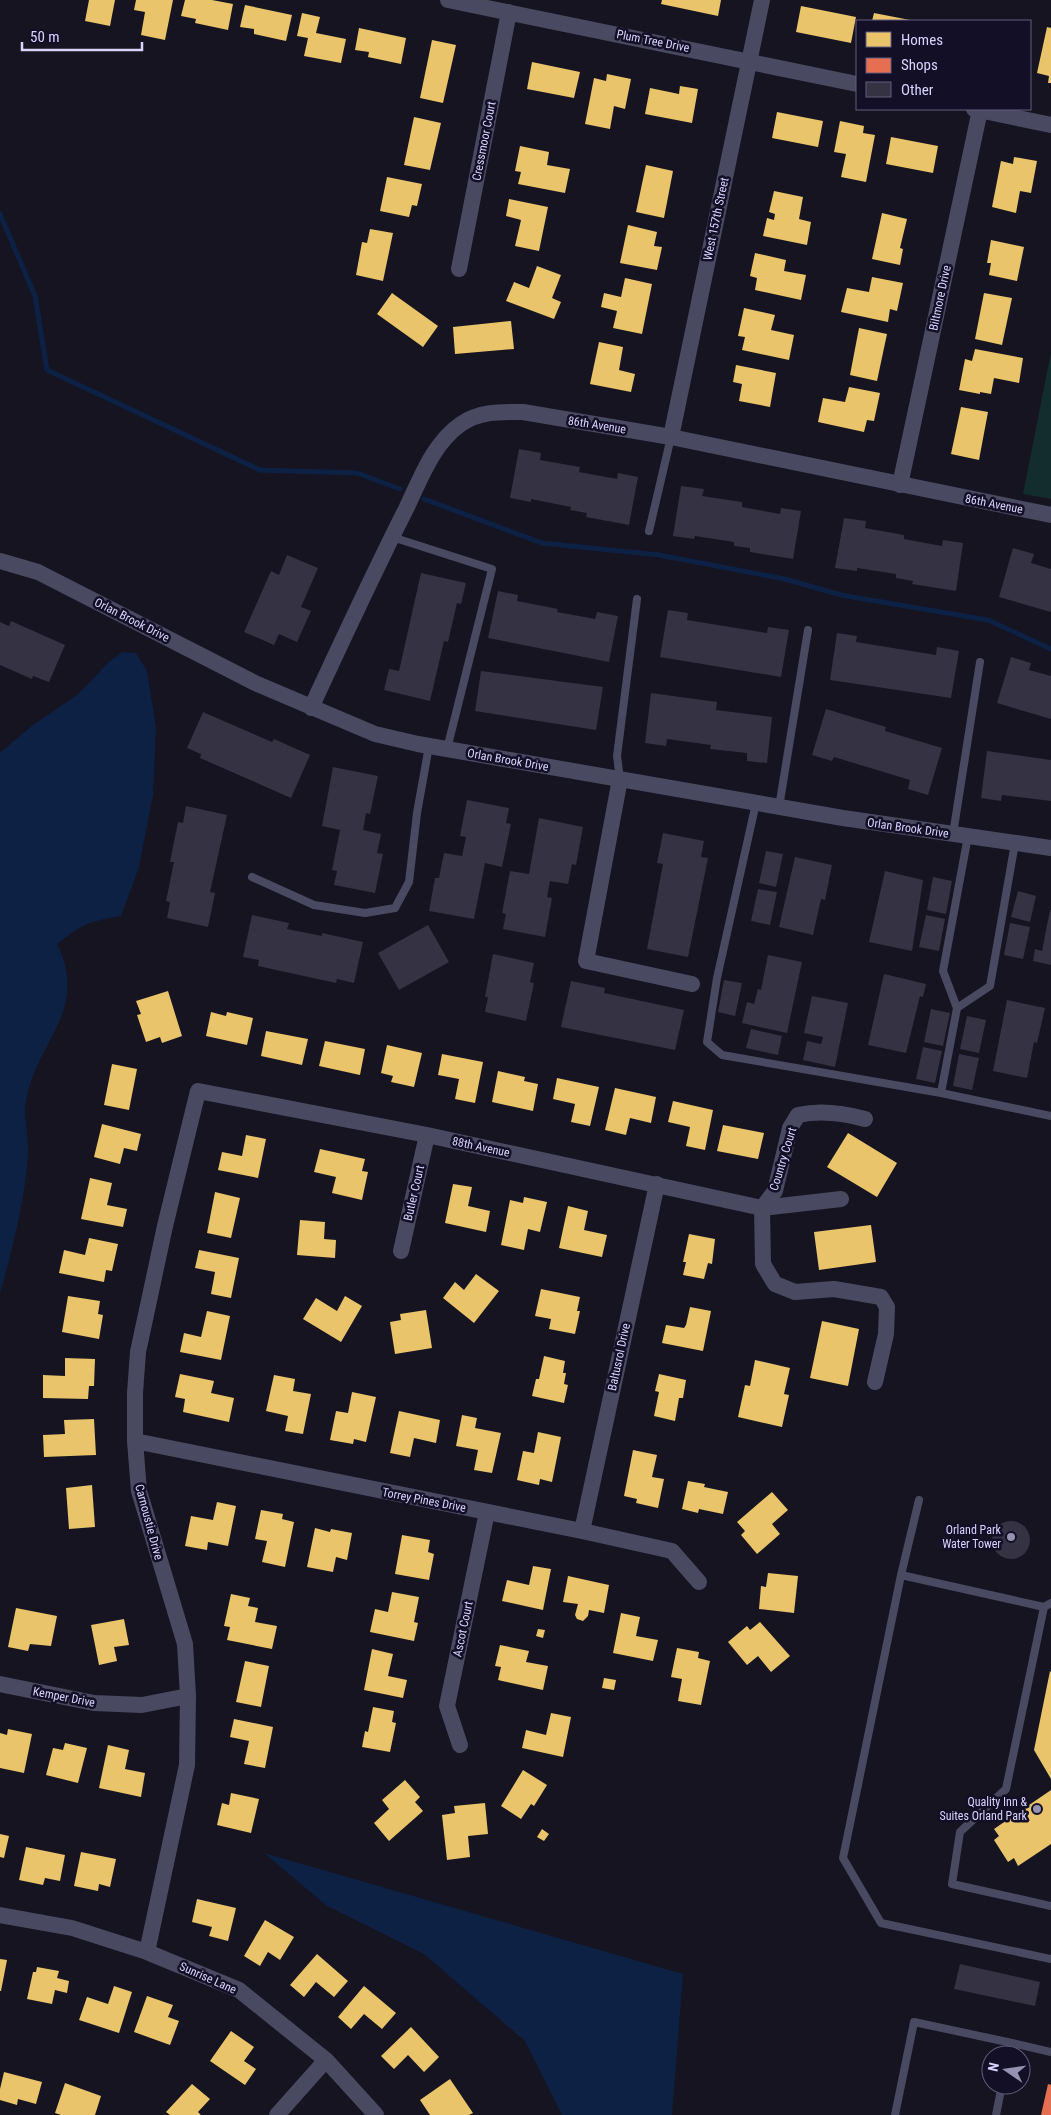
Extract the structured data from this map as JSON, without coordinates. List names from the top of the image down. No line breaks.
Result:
{"streets":{"street":["Plum Tree Drive","Cressmoor Court","West 157th Street","Biltmore Drive","86th Avenue","Orlan Brook Drive","88th Avenue","Country Court","Butler Court","Baltusrol Drive","Torrey Pines Drive","Carnoustie Drive","Ascot Court","Kemper Drive","Sunrise Lane"]},"crossings":[["Plum Tree Drive","Cressmoor Court"],["Plum Tree Drive","West 157th Street"],["West 157th Street","86th Avenue"],["Biltmore Drive","86th Avenue"],["86th Avenue","Orlan Brook Drive"],["88th Avenue","Country Court"],["88th Avenue","Butler Court"],["88th Avenue","Baltusrol Drive"],["88th Avenue","Carnoustie Drive"],["Baltusrol Drive","Torrey Pines Drive"],["Torrey Pines Drive","Carnoustie Drive"],["Torrey Pines Drive","Ascot Court"],["Carnoustie Drive","Kemper Drive"],["Carnoustie Drive","Sunrise Lane"]],"places":["Orland Park Water Tower","Quality Inn & Suites Orland Park"],"legend":["Homes","Shops","Other"],"scale_bar":"50 m","north":"left"}
